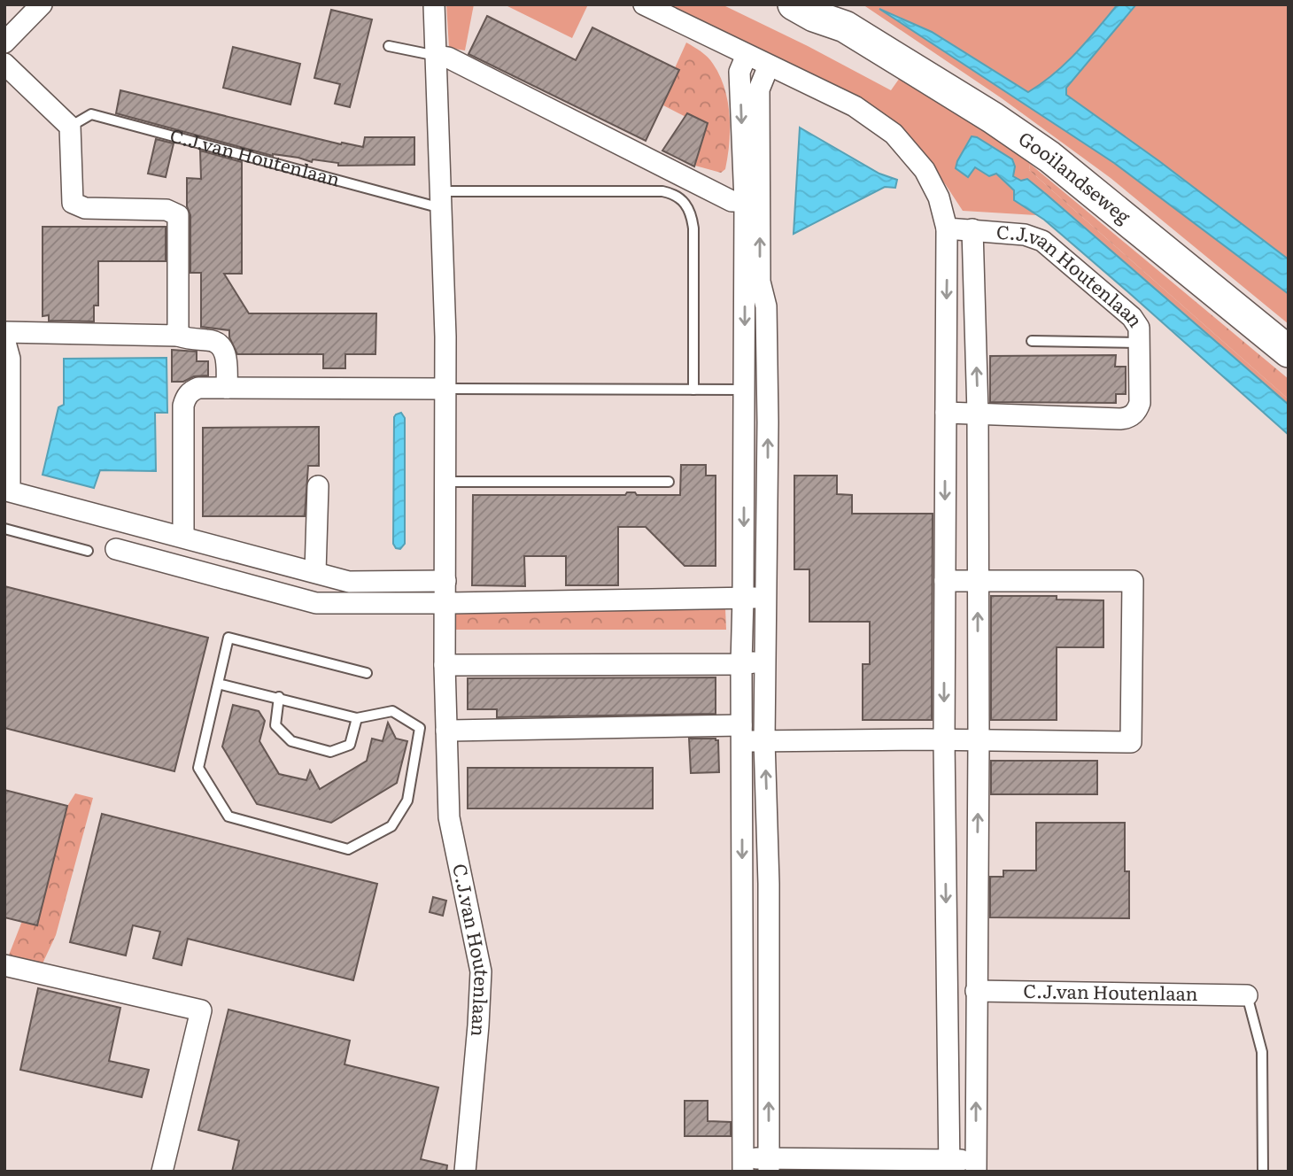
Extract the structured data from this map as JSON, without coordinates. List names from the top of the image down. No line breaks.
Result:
{"streets":{"main road":["Gooilandseweg"],"street":["C.J.van Houtenlaan"]}}
